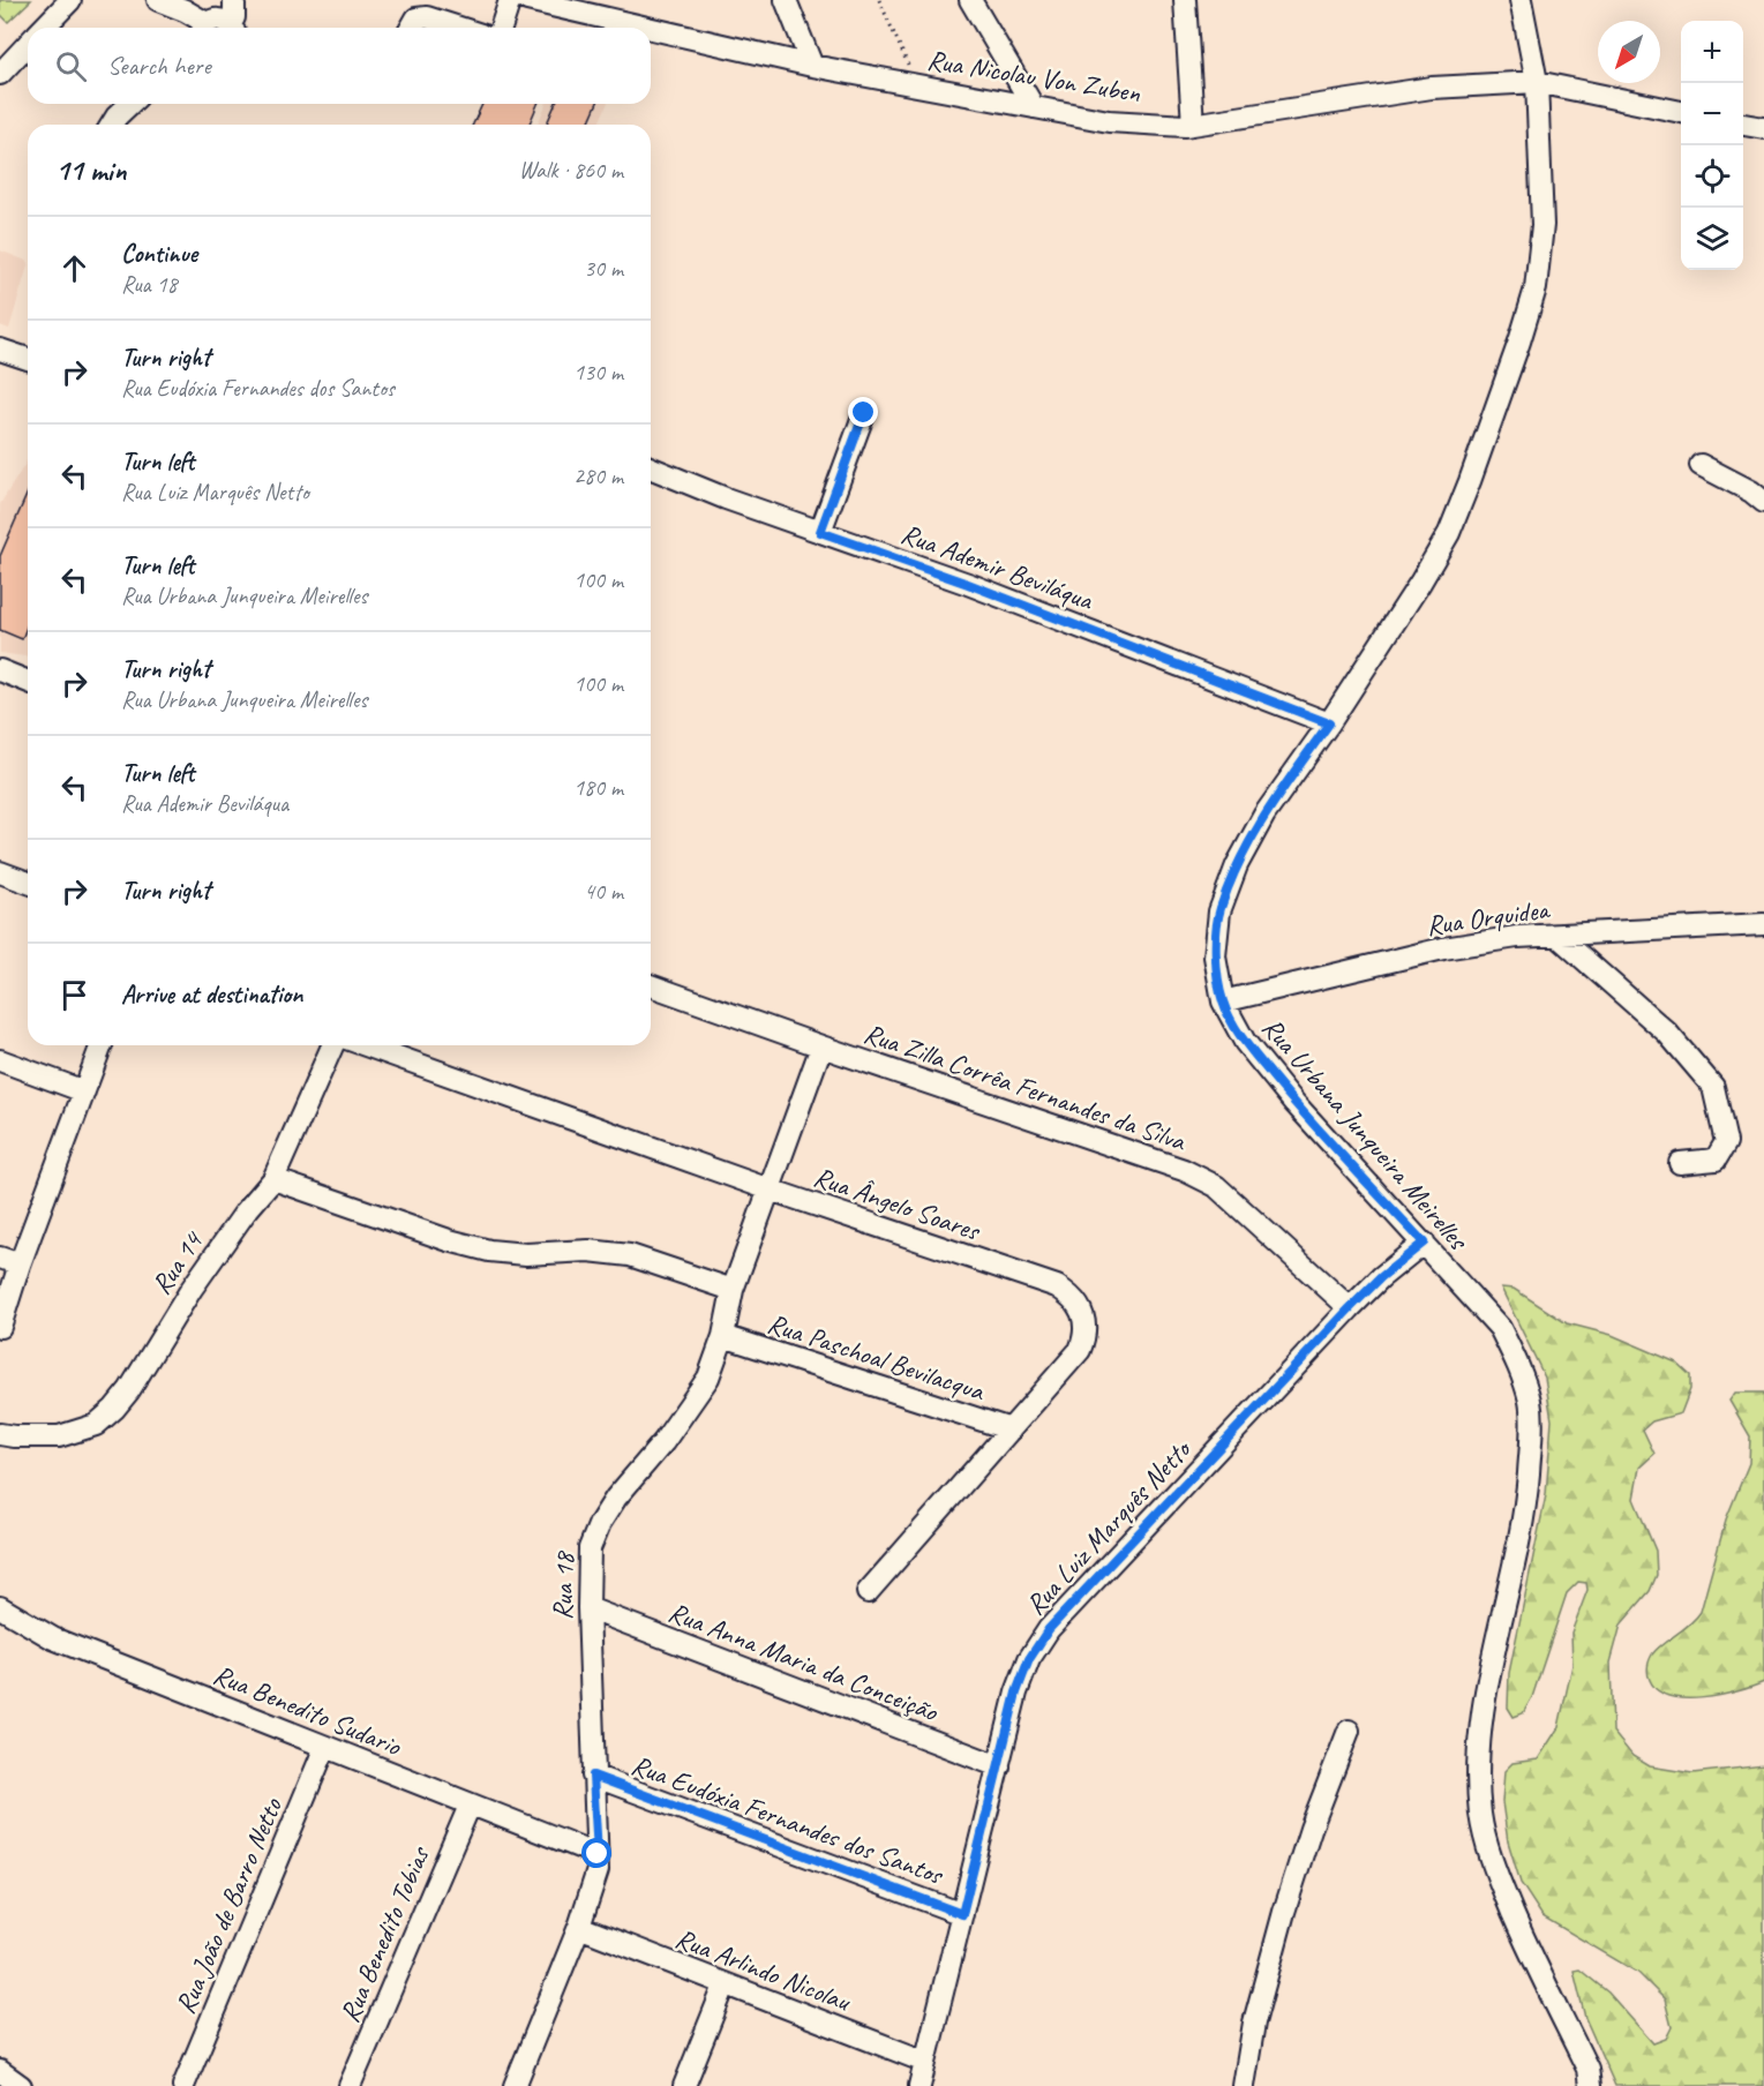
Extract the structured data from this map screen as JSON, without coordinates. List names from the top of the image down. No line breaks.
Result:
{"streets":{"street":["Rua Nicolau Von Zuben","Rua Ademir Beviláqua","Rua Orquidea","Rua Zilla Corrêa Fernandes da Silva","Rua Urbana Junqueira Meirelles","Rua Ângelo Soares","Rua 14","Rua Paschoal Bevilacqua","Rua Luiz Marquês Netto","Rua 18","Rua Anna Maria da Conceição","Rua Benedito Sudario","Rua Eudóxia Fernandes dos Santos","Rua João de Barro Netto","Rua Benedito Tobias","Rua Arlindo Nicolau"]},"crossings":[["Rua Nicolau Von Zuben","Rua Urbana Junqueira Meirelles"],["Rua Ademir Beviláqua","Rua Urbana Junqueira Meirelles"],["Rua Orquidea","Rua Urbana Junqueira Meirelles"],["Rua Zilla Corrêa Fernandes da Silva","Rua Luiz Marquês Netto"],["Rua Zilla Corrêa Fernandes da Silva","Rua 18"],["Rua Urbana Junqueira Meirelles","Rua Luiz Marquês Netto"],["Rua Ângelo Soares","Rua Paschoal Bevilacqua"],["Rua Ângelo Soares","Rua 18"],["Rua Paschoal Bevilacqua","Rua 18"],["Rua Luiz Marquês Netto","Rua Anna Maria da Conceição"],["Rua Luiz Marquês Netto","Rua Eudóxia Fernandes dos Santos"],["Rua Luiz Marquês Netto","Rua Arlindo Nicolau"],["Rua 18","Rua Anna Maria da Conceição"],["Rua 18","Rua Benedito Sudario"],["Rua 18","Rua Eudóxia Fernandes dos Santos"],["Rua 18","Rua Arlindo Nicolau"],["Rua Benedito Sudario","Rua João de Barro Netto"],["Rua Benedito Sudario","Rua Benedito Tobias"]],"north":"bottom left","page":{"map_buttons":["+","−"],"search":"Search here","heading":["11 min","Walk · 860 m"],"list":[["Continue","Rua 18","30 m"],["Turn right","Rua Eudóxia Fernandes dos Santos","130 m"],["Turn left","Rua Luiz Marquês Netto","280 m"],["Turn left","Rua Urbana Junqueira Meirelles","100 m"],["Turn right","Rua Urbana Junqueira Meirelles","100 m"],["Turn left","Rua Ademir Beviláqua","180 m"],["Turn right","40 m"],"Arrive at destination"]}}
